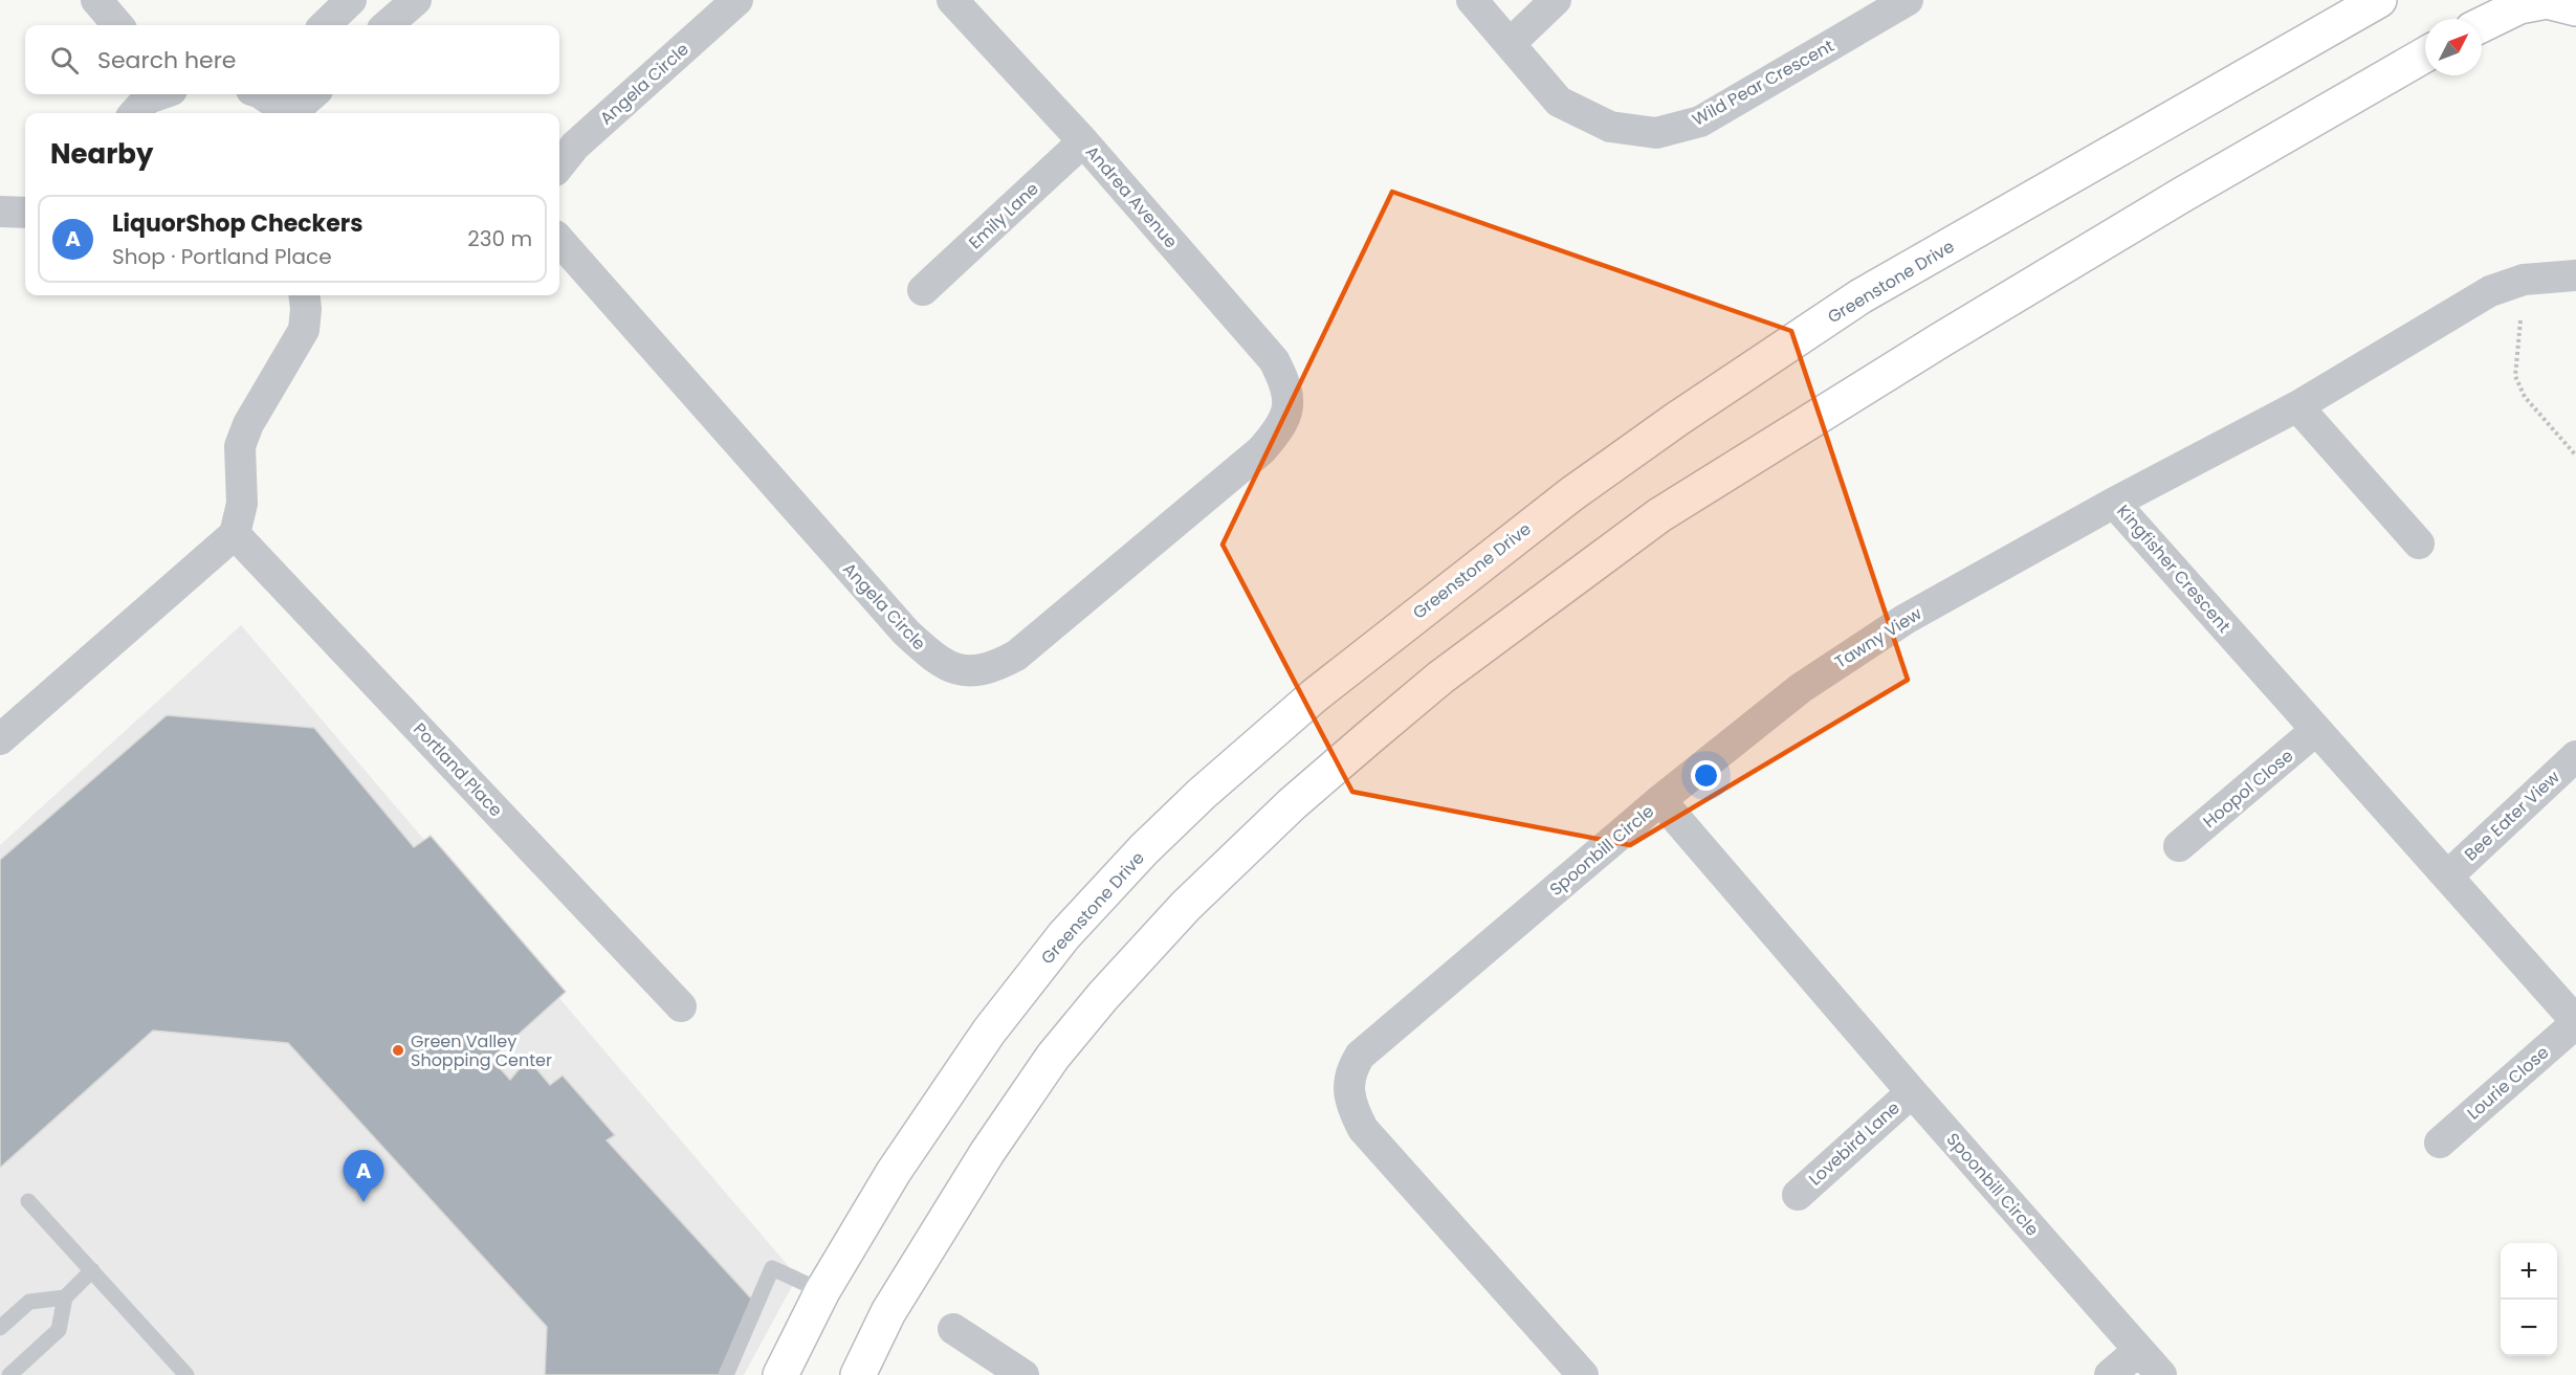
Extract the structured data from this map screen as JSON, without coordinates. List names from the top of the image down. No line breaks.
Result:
{"streets":{"main road":["Greenstone Drive"],"street":["Wild Pear Crescent","Angela Circle","Andrea Avenue","Emily Lane","Kingfisher Crescent","Tawny View","Portland Place","Hoopol Close","Bee Eater View","Spoonbill Circle","Lourie Close","Lovebird Lane"]},"crossings":[["Angela Circle","Andrea Avenue"],["Andrea Avenue","Emily Lane"],["Kingfisher Crescent","Tawny View"],["Kingfisher Crescent","Hoopol Close"],["Kingfisher Crescent","Bee Eater View"],["Kingfisher Crescent","Lourie Close"],["Tawny View","Spoonbill Circle"],["Spoonbill Circle","Lovebird Lane"]],"places":["Green Valley Shopping Center"],"north":"top right","page":{"search":"Search here","heading":"Nearby","list":[{"mark":"A","name":"LiquorShop Checkers","note":"Shop · Portland Place","value":"230 m"}],"pins":"A","map_buttons":["+","−"]}}
